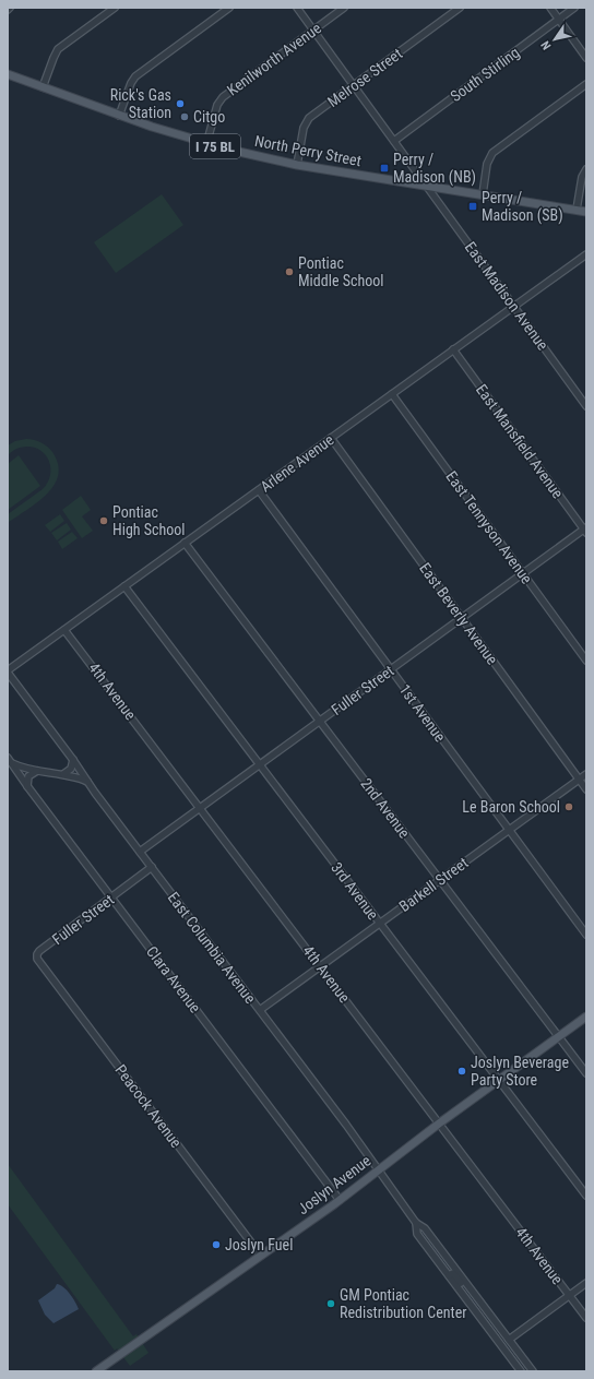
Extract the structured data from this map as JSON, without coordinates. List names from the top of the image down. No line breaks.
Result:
{"streets":{"main road":["I 75 BL","North Perry Street","Joslyn Avenue"],"street":["Kenilworth Avenue","South Stirling","Melrose Street","East Madison Avenue","East Mansfield Avenue","Arlene Avenue","East Tennyson Avenue","East Beverly Avenue","Fuller Street","4th Avenue","1st Avenue","2nd Avenue","Barkell Street","3rd Avenue","East Columbia Avenue","Clara Avenue","Peacock Avenue"]},"crossings":[["Kenilworth Avenue","North Perry Street"],["Kenilworth Avenue","East Madison Avenue"],["South Stirling","East Madison Avenue"],["Melrose Street","North Perry Street"],["Melrose Street","East Madison Avenue"],["North Perry Street","East Madison Avenue"],["East Madison Avenue","Arlene Avenue"],["East Mansfield Avenue","Arlene Avenue"],["East Mansfield Avenue","Fuller Street"],["Arlene Avenue","East Tennyson Avenue"],["Arlene Avenue","East Beverly Avenue"],["Arlene Avenue","4th Avenue"],["Arlene Avenue","1st Avenue"],["Arlene Avenue","2nd Avenue"],["Arlene Avenue","3rd Avenue"],["Arlene Avenue","East Columbia Avenue"],["East Tennyson Avenue","Fuller Street"],["East Beverly Avenue","Fuller Street"],["East Beverly Avenue","Barkell Street"],["Fuller Street","4th Avenue"],["Fuller Street","1st Avenue"],["Fuller Street","2nd Avenue"],["Fuller Street","3rd Avenue"],["Fuller Street","East Columbia Avenue"],["Fuller Street","Clara Avenue"],["Fuller Street","Peacock Avenue"],["4th Avenue","Barkell Street"],["4th Avenue","Joslyn Avenue"],["1st Avenue","Barkell Street"],["2nd Avenue","Barkell Street"],["2nd Avenue","Joslyn Avenue"],["Barkell Street","3rd Avenue"],["Barkell Street","East Columbia Avenue"],["3rd Avenue","Joslyn Avenue"],["East Columbia Avenue","Joslyn Avenue"],["Clara Avenue","Joslyn Avenue"],["Peacock Avenue","Joslyn Avenue"]],"places":{"other":["Rick's Gas Station","Citgo","Pontiac Middle School","Pontiac High School","Le Baron School","Joslyn Beverage Party Store","Joslyn Fuel","GM Pontiac Redistribution Center"],"transit":["Perry / Madison (NB)","Perry / Madison (SB)"]},"north":"bottom left"}
